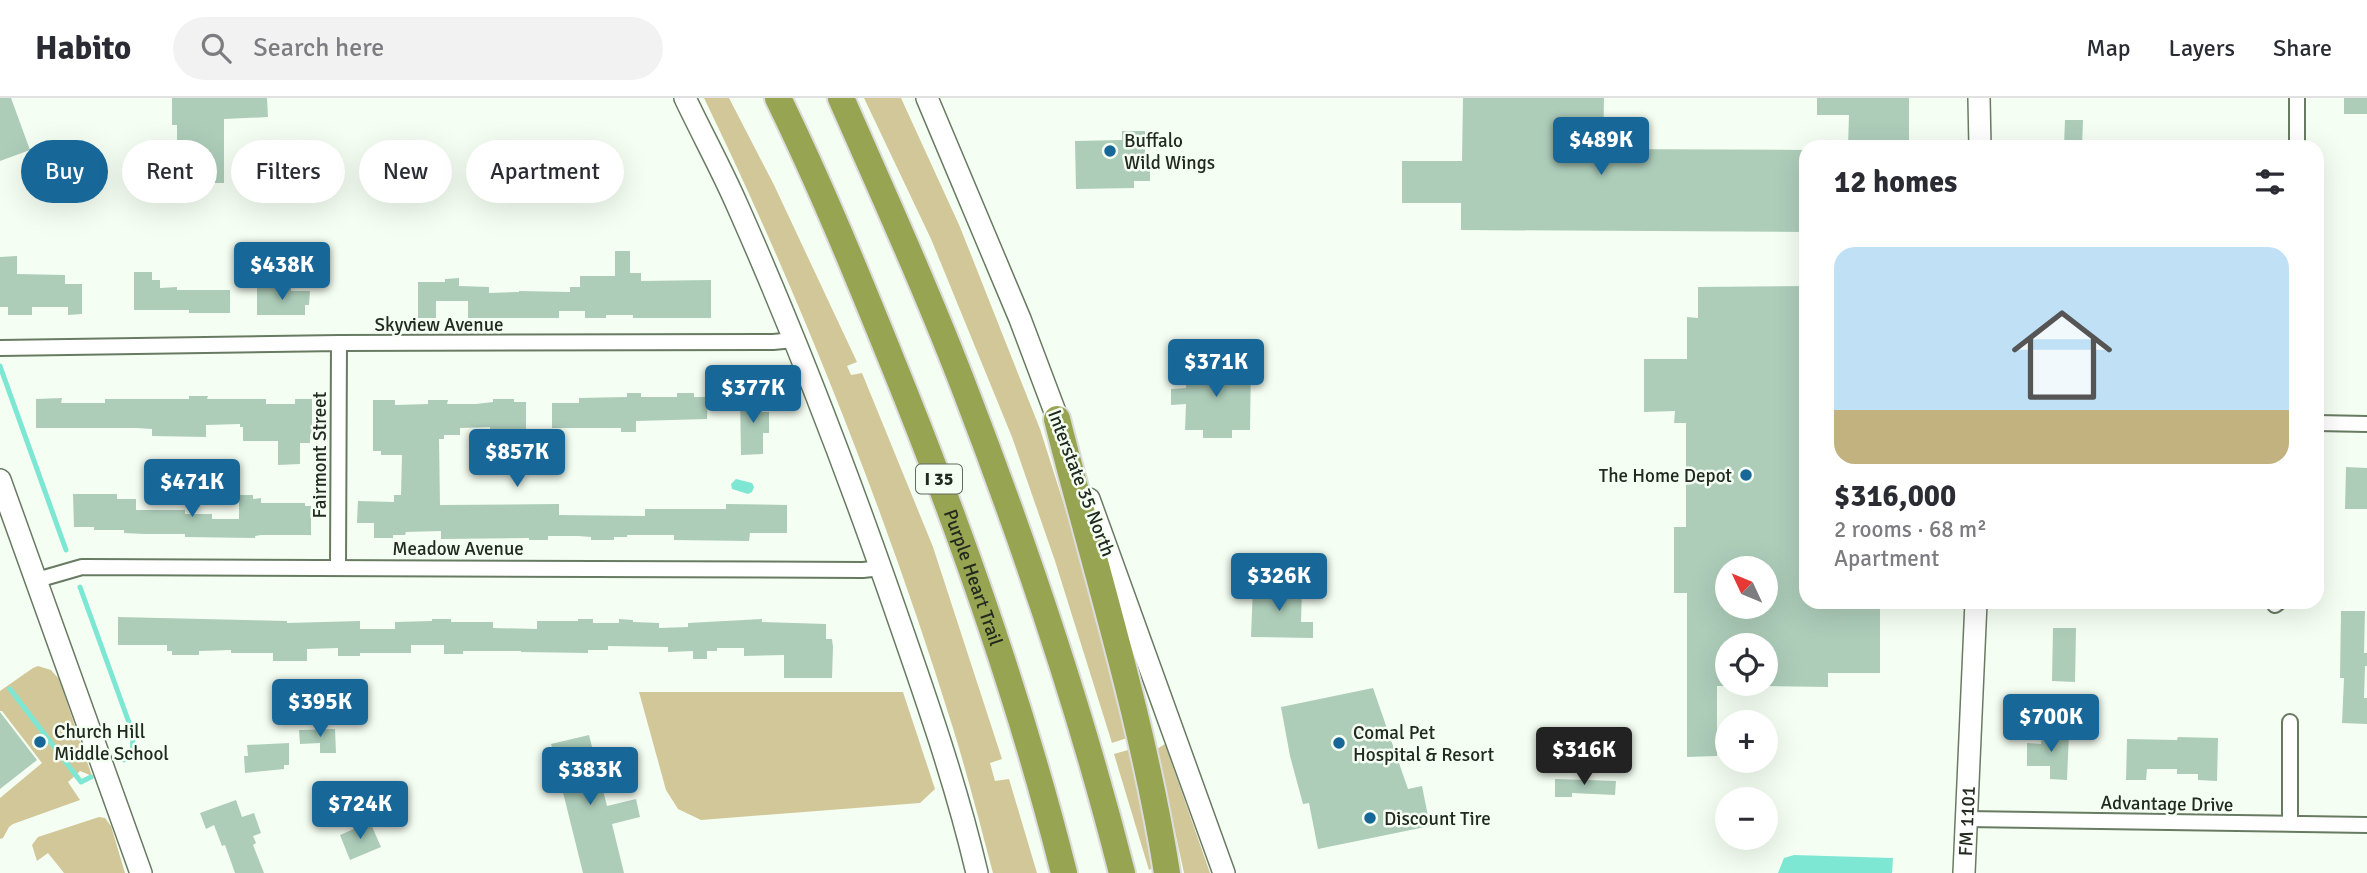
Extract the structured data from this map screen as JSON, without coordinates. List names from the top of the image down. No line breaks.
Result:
{"streets":{"highway":["I 35","Purple Heart Trail"],"main road":["Interstate 35 North","FM 1101"],"street":["Skyview Avenue","Fairmont Street","Meadow Avenue","Advantage Drive"]},"crossings":[["Skyview Avenue","Fairmont Street"],["Fairmont Street","Meadow Avenue"],["Advantage Drive","FM 1101"]],"places":["Buffalo Wild Wings","The Home Depot","Church Hill Middle School","Comal Pet Hospital & Resort","Discount Tire"],"north":"top left","page":{"header":"Habito","search":"Search here","nav":["Map","Layers","Share"],"price":["$489K","$438K","$371K","$377K","$857K","$471K","$326K","$395K","$700K","$316K","$383K","$724K"],"chip":["Buy","Rent","Filters","New","Apartment"],"heading":"12 homes","list":[{"name":"$316,000","note":"2 rooms · 68 m² · Apartment"}],"map_buttons":["+","−"]}}
